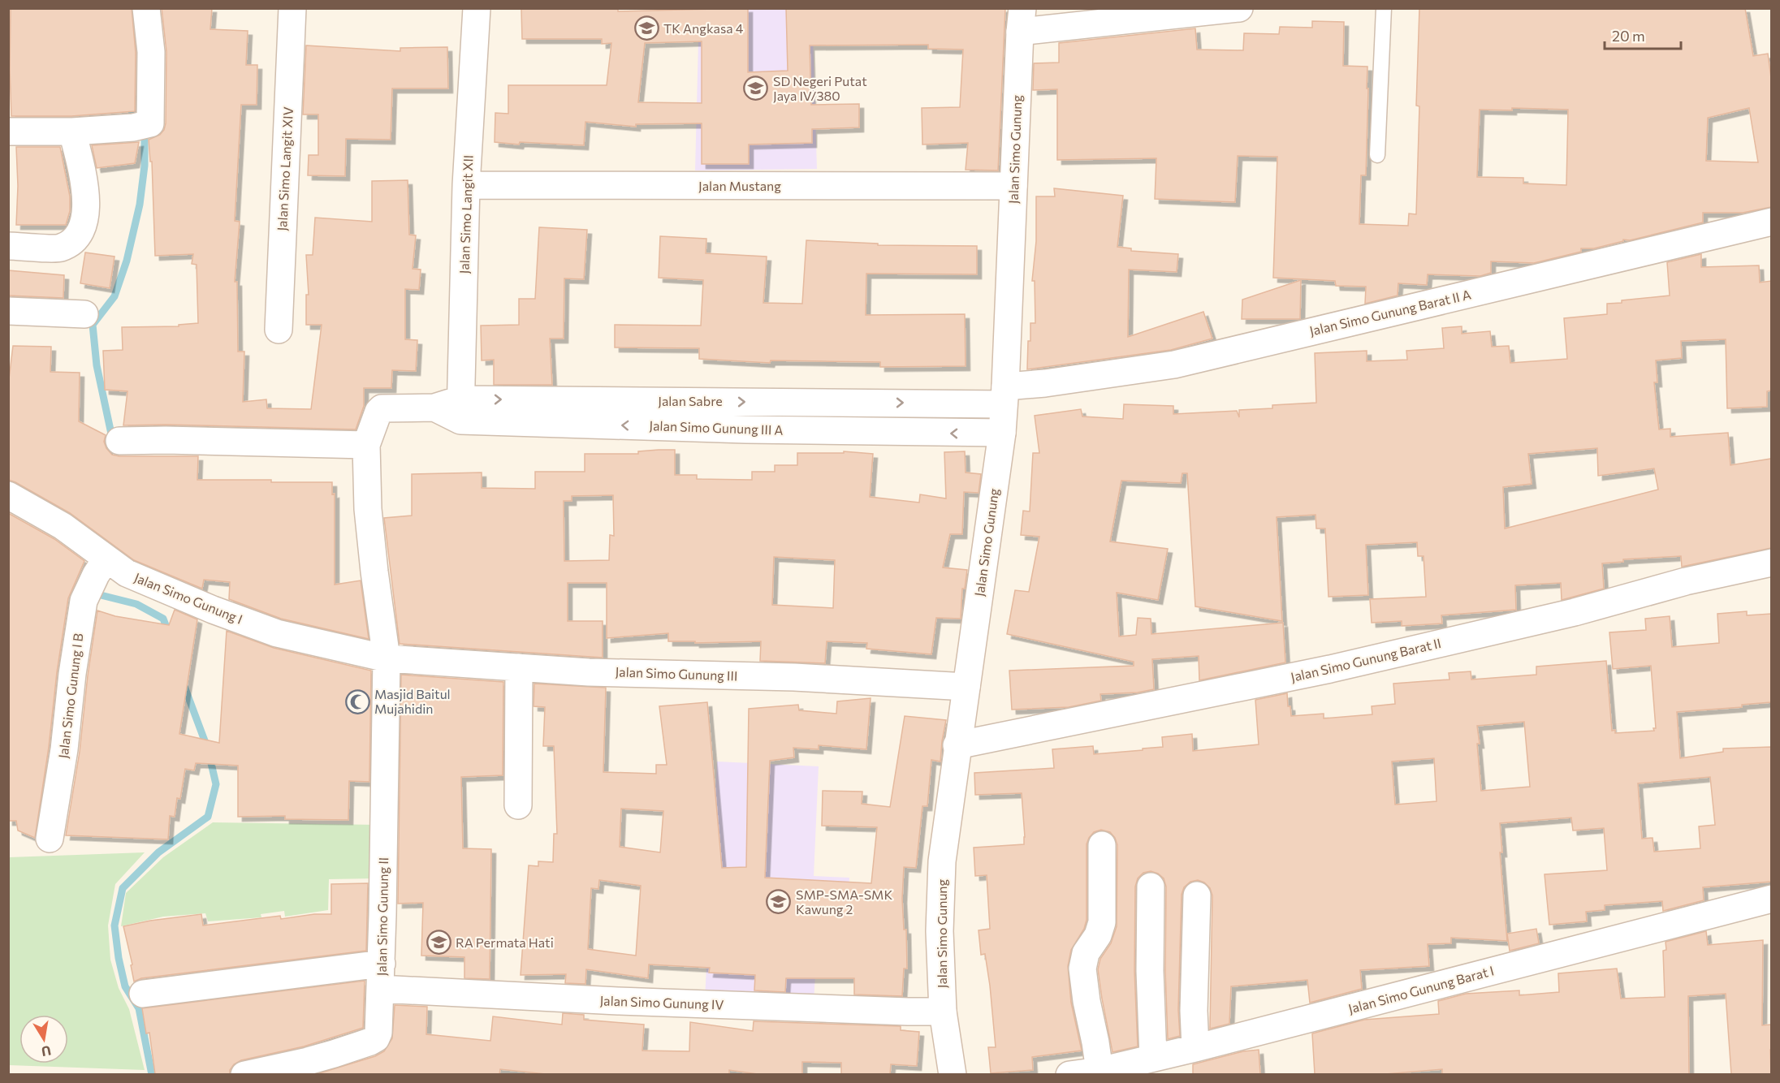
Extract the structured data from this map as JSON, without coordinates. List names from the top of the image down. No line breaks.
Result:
{"streets":{"street":["Jalan Simo Gunung","Jalan Simo Langit XIV","Jalan Mustang","Jalan Simo Langit XII","Jalan Simo Gunung Barat II A","Jalan Sabre","Jalan Simo Gunung III A","Jalan Simo Gunung I","Jalan Simo Gunung Barat II","Jalan Simo Gunung III","Jalan Simo Gunung I B","Jalan Simo Gunung II","Jalan Simo Gunung Barat I","Jalan Simo Gunung IV"]},"crossings":[["Jalan Simo Gunung","Jalan Mustang"],["Jalan Simo Gunung","Jalan Simo Gunung Barat II A"],["Jalan Simo Gunung","Jalan Sabre"],["Jalan Simo Gunung","Jalan Simo Gunung III A"],["Jalan Simo Gunung","Jalan Simo Gunung Barat II"],["Jalan Simo Gunung","Jalan Simo Gunung III"],["Jalan Simo Gunung","Jalan Simo Gunung IV"],["Jalan Mustang","Jalan Simo Langit XII"],["Jalan Simo Langit XII","Jalan Sabre"],["Jalan Simo Langit XII","Jalan Simo Gunung III A"],["Jalan Simo Gunung Barat II A","Jalan Sabre"],["Jalan Sabre","Jalan Simo Gunung III A"],["Jalan Sabre","Jalan Simo Gunung II"],["Jalan Simo Gunung I","Jalan Simo Gunung III"],["Jalan Simo Gunung I","Jalan Simo Gunung I B"],["Jalan Simo Gunung I","Jalan Simo Gunung II"],["Jalan Simo Gunung III","Jalan Simo Gunung II"],["Jalan Simo Gunung II","Jalan Simo Gunung IV"]],"one_way":["Jalan Sabre","Jalan Simo Gunung III A"],"places":{"school or university":["TK Angkasa 4","SD Negeri Putat Jaya IV/380","SMP-SMA-SMK Kawung 2","RA Permata Hati"],"mosque":["Masjid Baitul Mujahidin"]},"scale_bar":"20 m","north":"bottom"}
